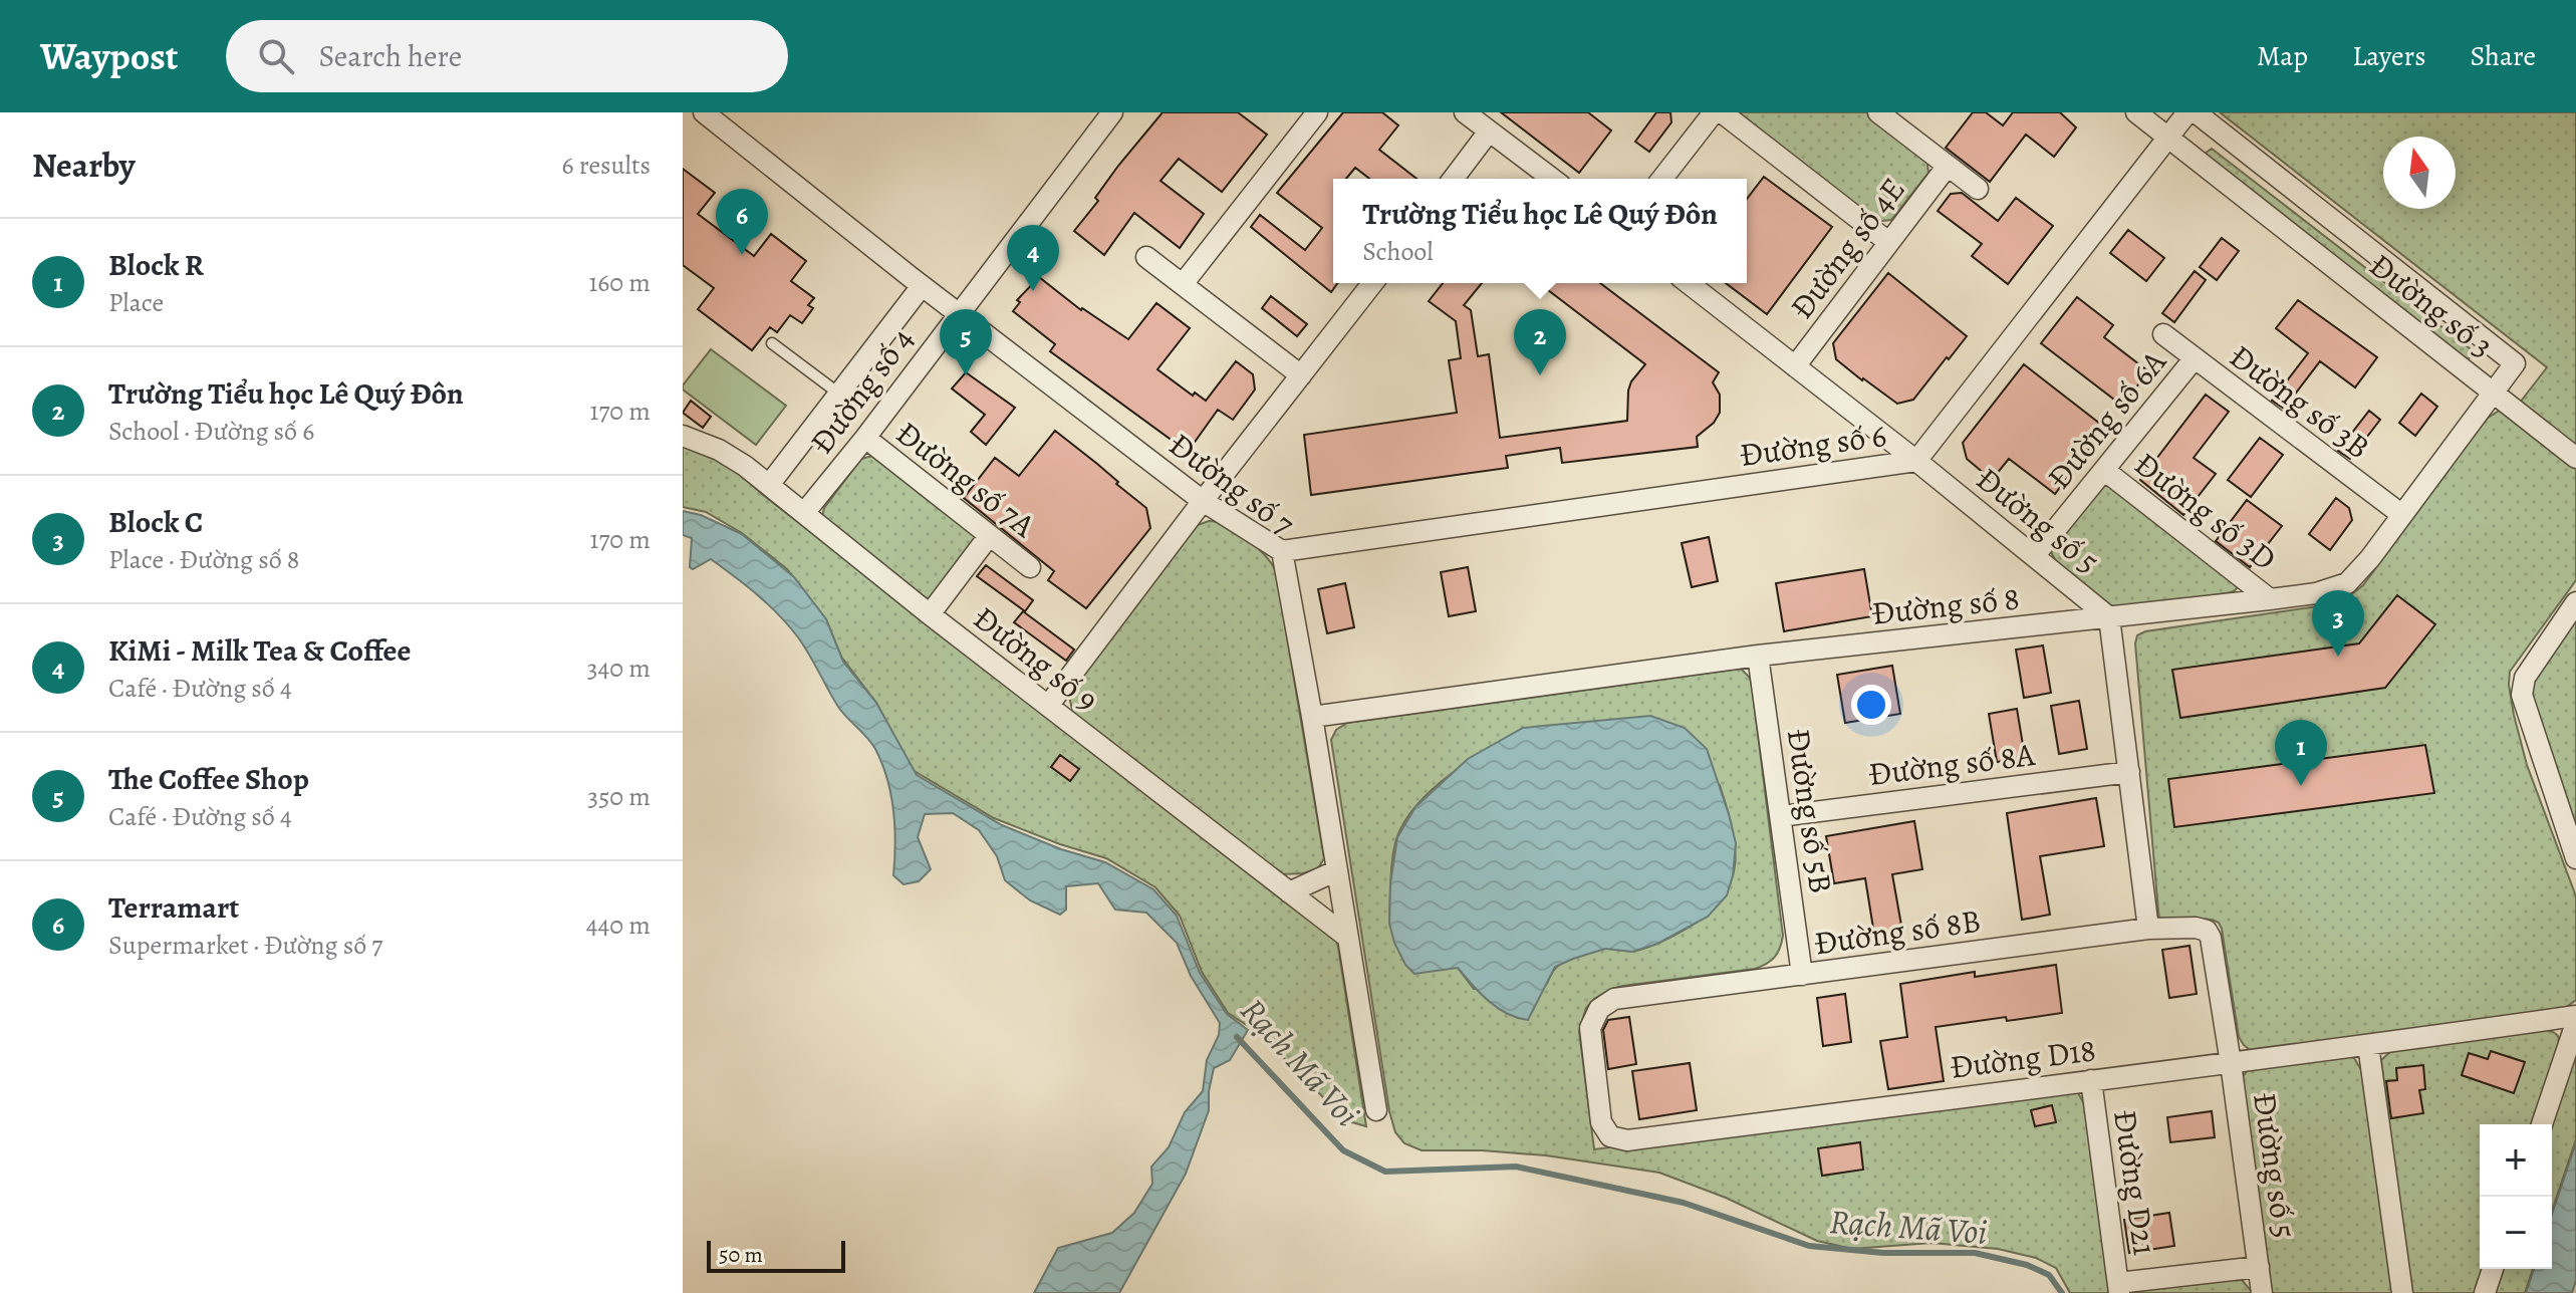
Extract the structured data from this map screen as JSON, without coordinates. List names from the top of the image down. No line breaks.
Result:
{"streets":{"street":["Đường số 4E","Đường số 3","Đường số 4","Đường số 3B","Đường số 6A","Đường số 6","Đường số 7A","Đường số 7","Đường số 3D","Đường số 5","Đường số 8","Đường số 9","Đường số 8A","Đường số 5B","Đường số 8B","Đường D18","Đường D21"]},"crossings":[["Đường số 4E","Đường số 5"],["Đường số 3","Đường số 6"],["Đường số 3","Đường số 8"],["Đường số 4","Đường số 7A"],["Đường số 4","Đường số 7"],["Đường số 4","Đường số 9"],["Đường số 3B","Đường số 6A"],["Đường số 3B","Đường số 8"],["Đường số 6A","Đường số 3D"],["Đường số 6A","Đường số 5"],["Đường số 6","Đường số 7"],["Đường số 6","Đường số 5"],["Đường số 7","Đường số 8"],["Đường số 7","Đường số 9"],["Đường số 3D","Đường số 8"],["Đường số 5","Đường số 8"],["Đường số 5","Đường số 8A"],["Đường số 5","Đường số 8B"],["Đường số 5","Đường D18"],["Đường số 5","Đường D21"],["Đường số 8","Đường số 5B"],["Đường số 8A","Đường số 5B"],["Đường số 5B","Đường số 8B"],["Đường số 8B","Đường D18"],["Đường D18","Đường D21"]],"water":["Rạch Mã Voi"],"scale_bar":"50 m","north":"top","page":{"header":"Waypost","search":"Search here","nav":["Map","Layers","Share"],"heading":["Nearby","6 results"],"popup":["Trường Tiểu học Lê Quý Đôn","School"],"pins":["6","4","2","5","3","1"],"list":[{"mark":"1","name":"Block R","note":"Place","value":"160 m"},{"mark":"2","name":"Trường Tiểu học Lê Quý Đôn","note":"School · Đường số 6","value":"170 m"},{"mark":"3","name":"Block C","note":"Place · Đường số 8","value":"170 m"},{"mark":"4","name":"KiMi - Milk Tea & Coffee","note":"Café · Đường số 4","value":"340 m"},{"mark":"5","name":"The Coffee Shop","note":"Café · Đường số 4","value":"350 m"},{"mark":"6","name":"Terramart","note":"Supermarket · Đường số 7","value":"440 m"}],"map_buttons":["+","−"],"scale":"50 m"}}
